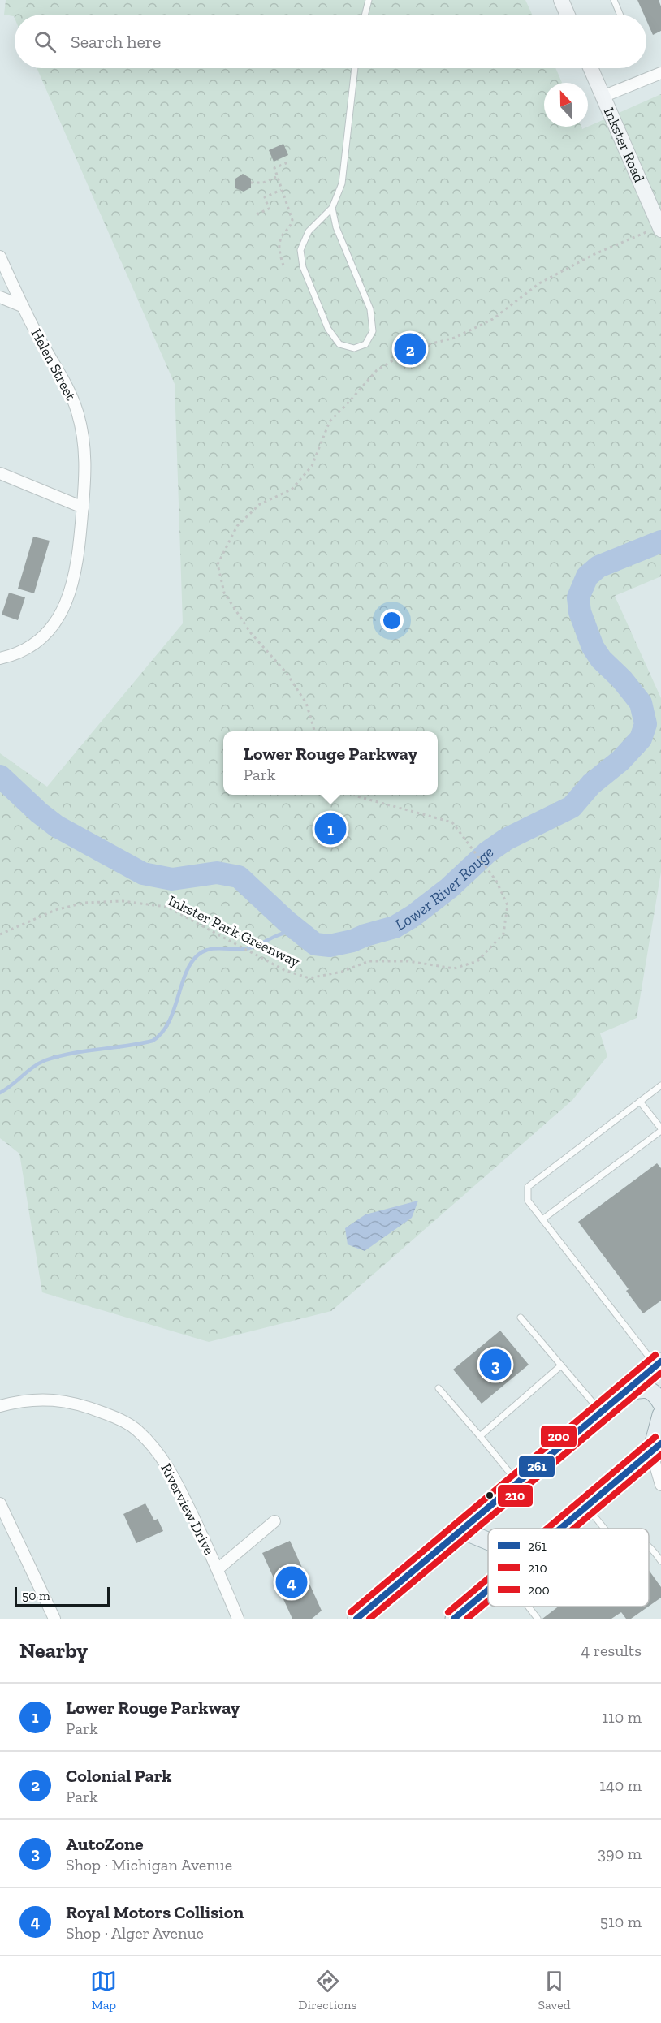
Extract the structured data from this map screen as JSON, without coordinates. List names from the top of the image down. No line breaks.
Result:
{"streets":{"main road":["Inkster Road"],"street":["Helen Street","Riverview Drive"],"path":["Inkster Park Greenway"]},"water":["Lower River Rouge"],"lines":["transit line 200","transit line 261","transit line 210"],"legend":["261","210","200"],"scale_bar":"50 m","north":"top","page":{"search":"Search here","pins":["2","1","3","4"],"popup":["Lower Rouge Parkway","Park"],"scale":"50 m","heading":["Nearby","4 results"],"list":[{"mark":"1","name":"Lower Rouge Parkway","note":"Park","value":"110 m"},{"mark":"2","name":"Colonial Park","note":"Park","value":"140 m"},{"mark":"3","name":"AutoZone","note":"Shop · Michigan Avenue","value":"390 m"},{"mark":"4","name":"Royal Motors Collision","note":"Shop · Alger Avenue","value":"510 m"}],"nav":["Map","Directions","Saved"]}}
